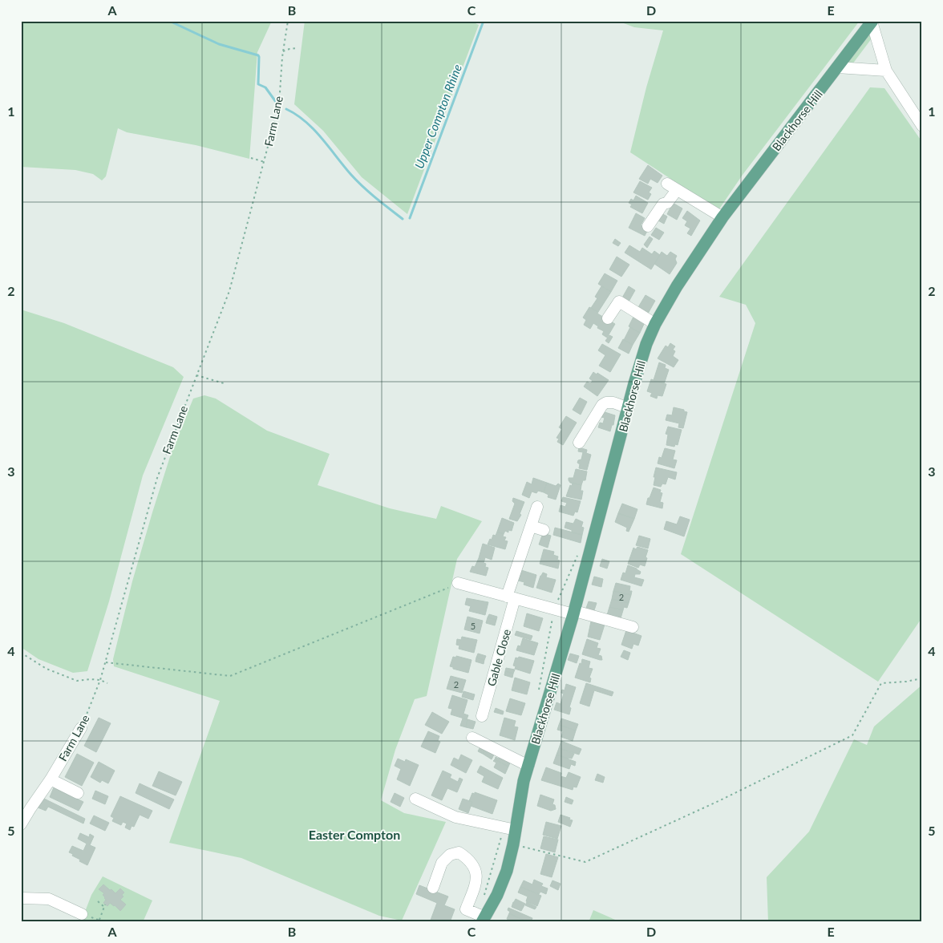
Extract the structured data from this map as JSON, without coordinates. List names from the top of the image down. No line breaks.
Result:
{"streets":{"main road":["Blackhorse Hill"],"street":["Farm Lane","Gable Close"]},"districts":["Easter Compton"],"water":["Upper Compton Rhine"],"house_numbers":["2","5","2"],"grid":{"columns":["A","B","C","D","E"],"rows":["1","2","3","4","5"]}}
